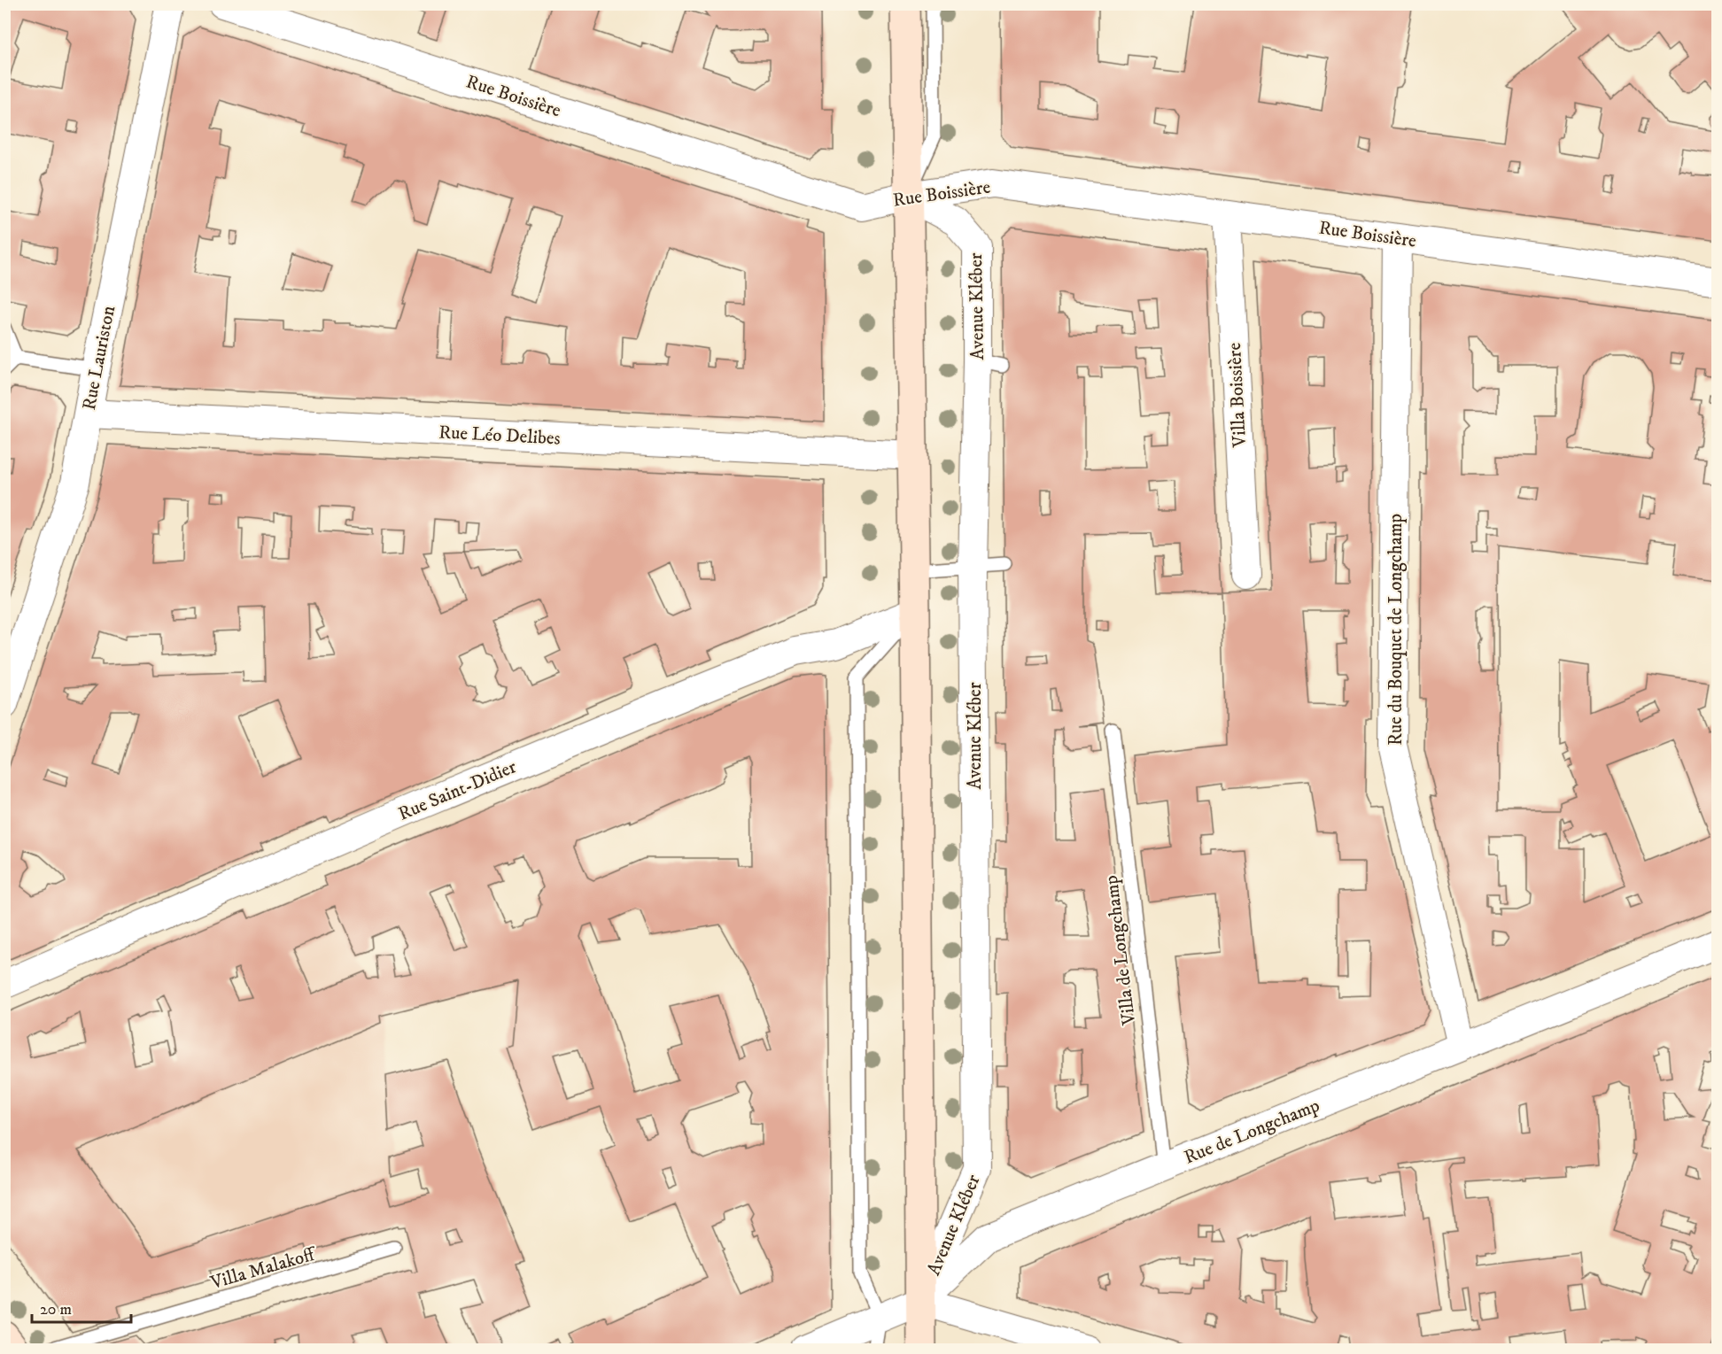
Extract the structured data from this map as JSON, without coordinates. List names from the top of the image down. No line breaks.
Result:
{"streets":{"main road":["Avenue Kléber"],"street":["Rue Boissière","Rue Lauriston","Villa Boissière","Rue Léo Delibes","Rue du Bouquet de Longchamp","Rue Saint-Didier","Rue de Longchamp"],"lane":["Villa de Longchamp","Villa Malakoff"]},"crossings":[["Rue Boissière","Avenue Kléber"],["Rue Boissière","Villa Boissière"],["Rue Boissière","Rue du Bouquet de Longchamp"],["Avenue Kléber","Rue Léo Delibes"],["Avenue Kléber","Rue Saint-Didier"],["Avenue Kléber","Rue de Longchamp"],["Rue Lauriston","Rue Léo Delibes"],["Rue du Bouquet de Longchamp","Rue de Longchamp"],["Villa de Longchamp","Rue de Longchamp"]],"scale_bar":"20 m"}
